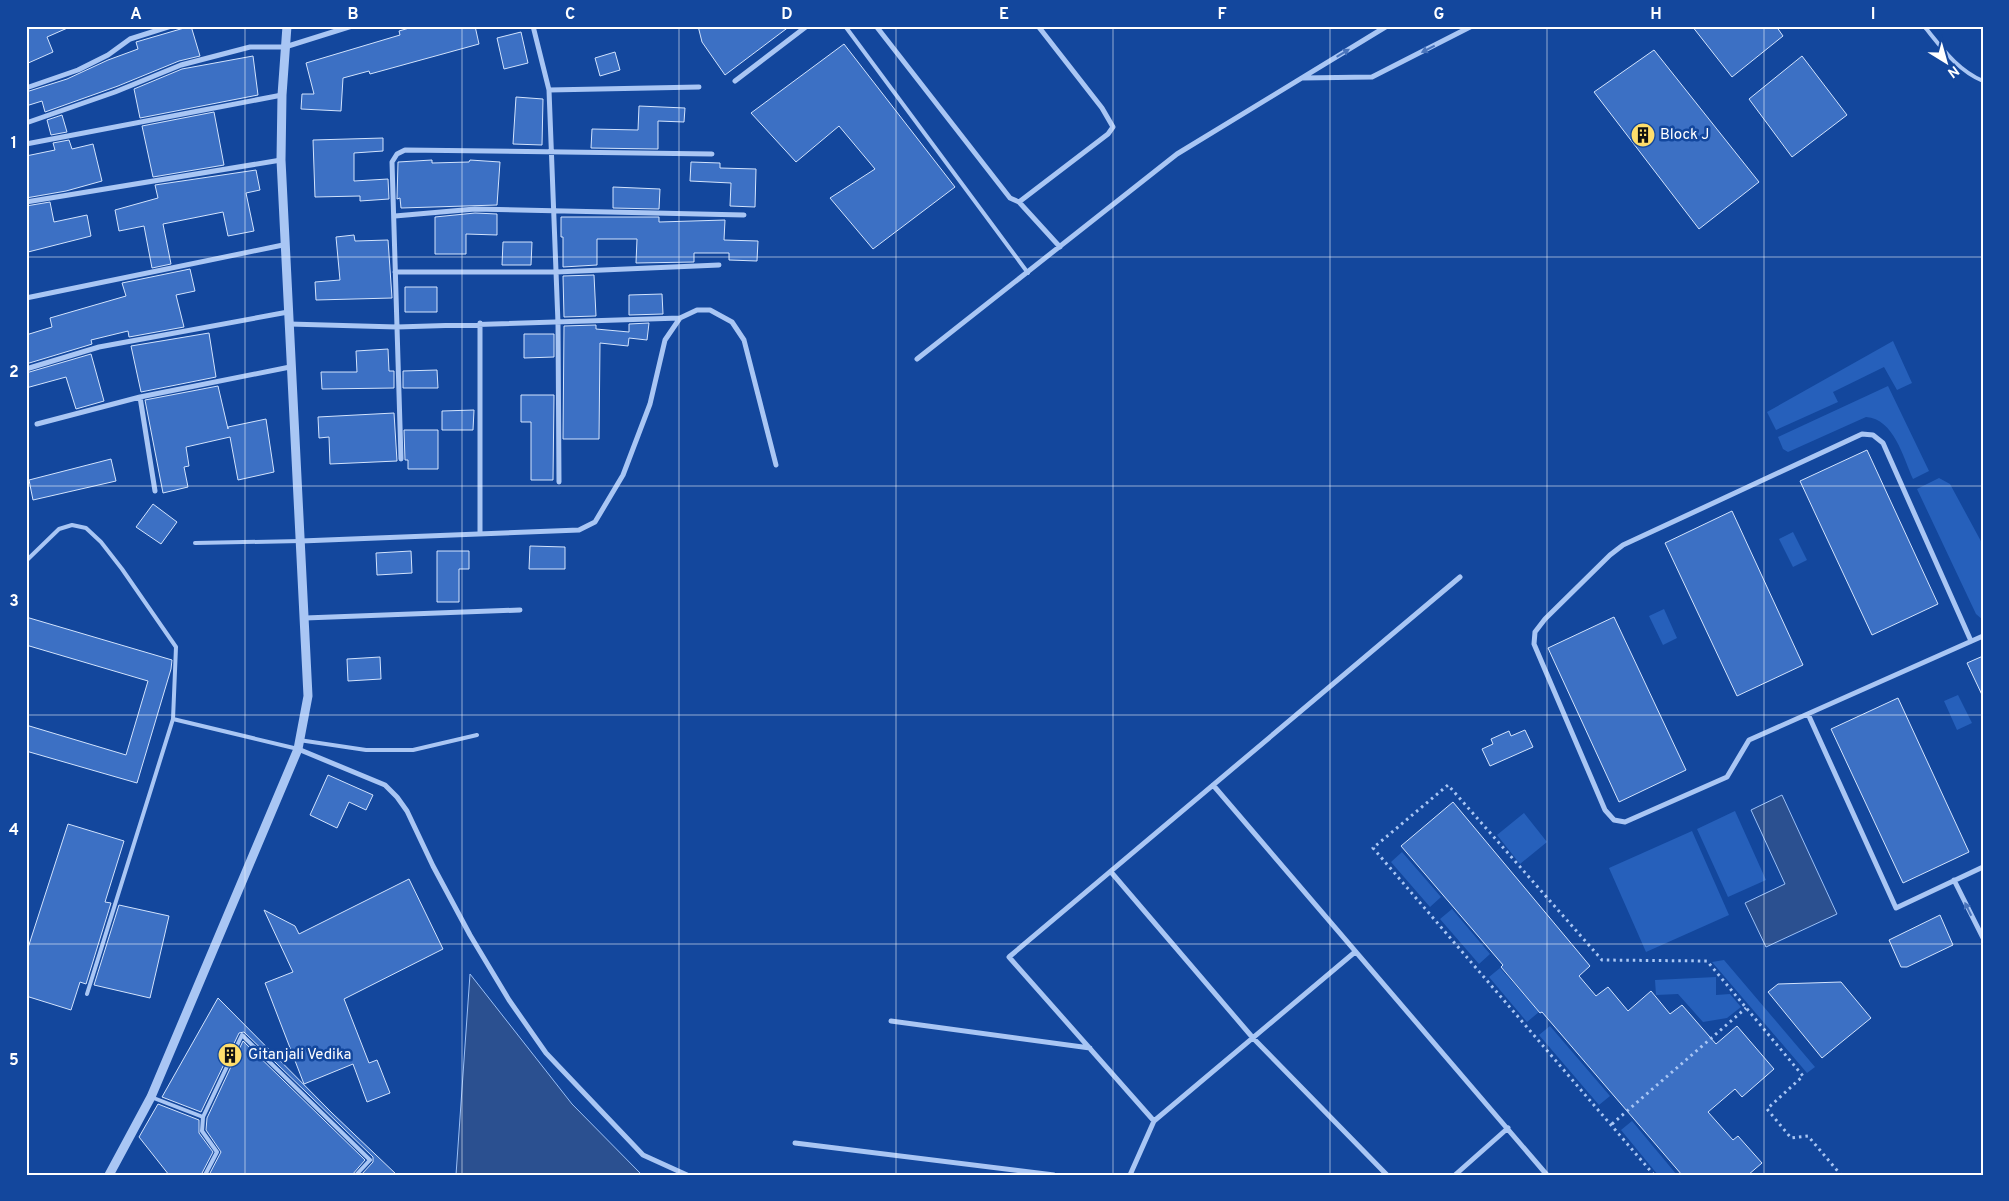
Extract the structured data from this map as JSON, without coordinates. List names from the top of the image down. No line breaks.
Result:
{"places":{"building":["Block J","Gitanjali Vedika"]},"north":"bottom right","grid":{"columns":["A","B","C","D","E","F","G","H","I"],"rows":["1","2","3","4","5"]}}
